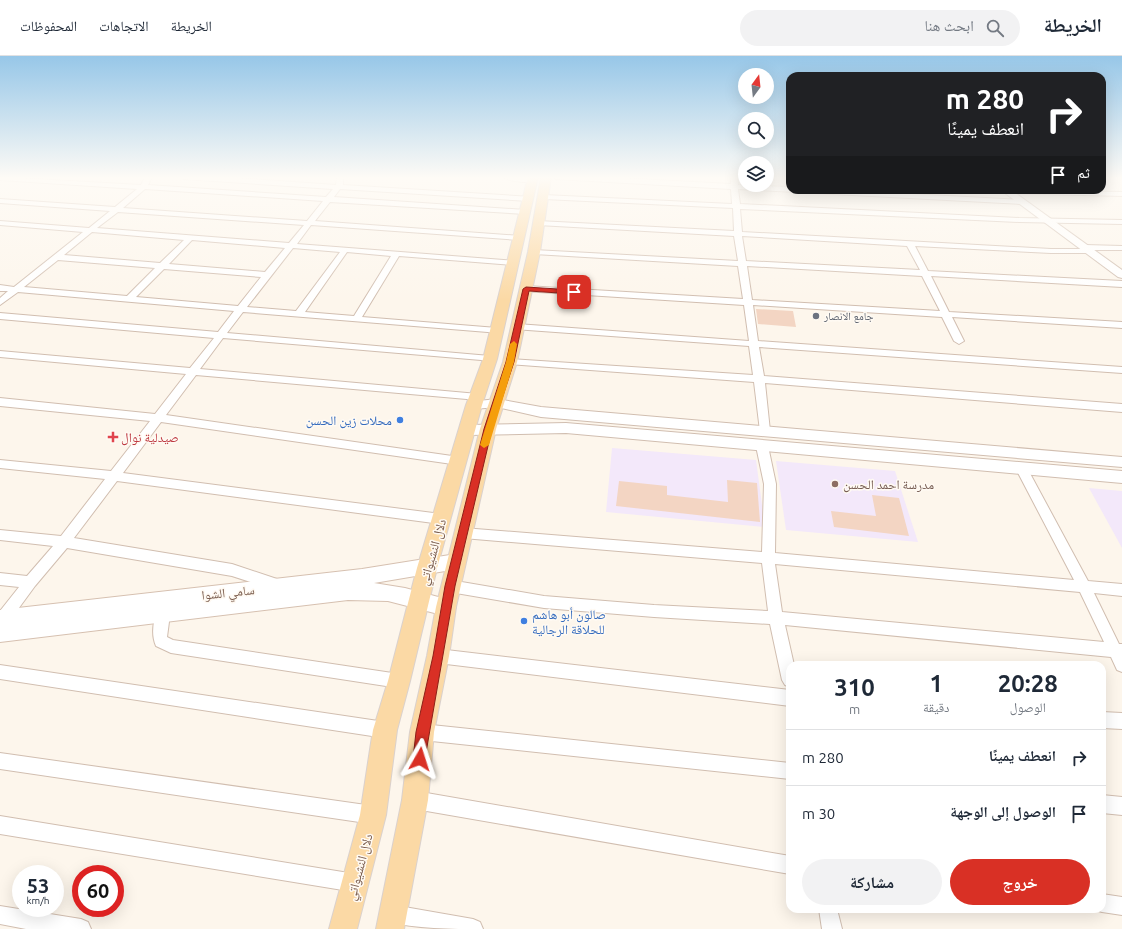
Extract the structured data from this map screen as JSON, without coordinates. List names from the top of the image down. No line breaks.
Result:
{"streets":{"main road":["دلال النشيواتي","سامي الشوا"]},"crossings":[["دلال النشيواتي","سامي الشوا"]],"places":{"other":["جامع الانصار","محلات زين الحسن","مدرسة احمد الحسن","صالون أبو هاشم للحلاقة الرجالية"],"health":["صيدلية نوال"]},"north":"top","page":{"header":"الخريطة","search":"ابحث هنا","nav":["الخريطة","الاتجاهات","المحفوظات"],"turn":["280 m","انعطف يمينًا"],"then":"ثم","eta":["20:28","الوصول","1","دقيقة","310","m"],"list":[{"name":"انعطف يمينًا","value":"280 m"},{"name":"الوصول إلى الوجهة","value":"30 m"}],"buttons":["خروج","مشاركة"],"speed":"53 km/h","limit":"60"}}
